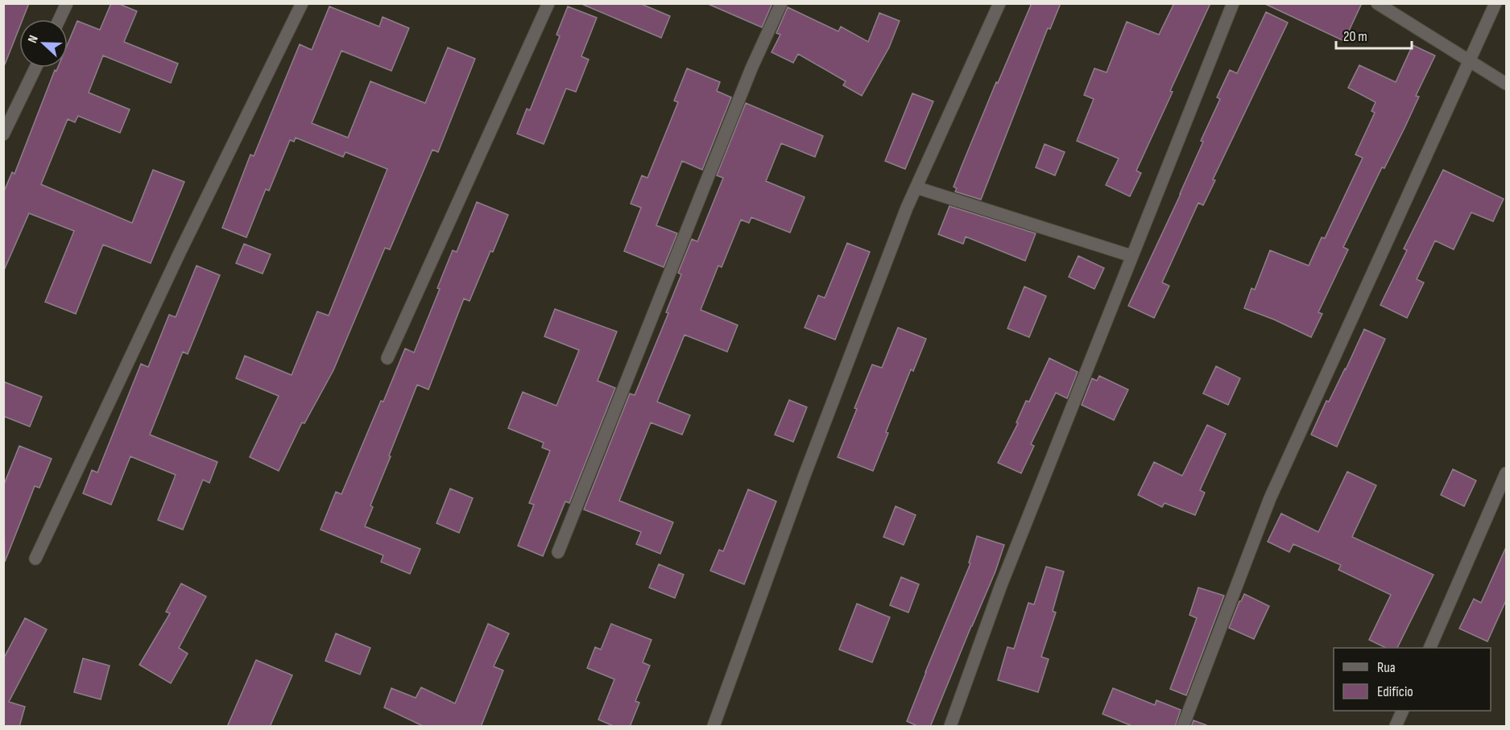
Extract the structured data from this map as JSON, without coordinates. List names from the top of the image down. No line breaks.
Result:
{"legend":["Rua","Edifício"],"scale_bar":"20 m","north":"left"}
